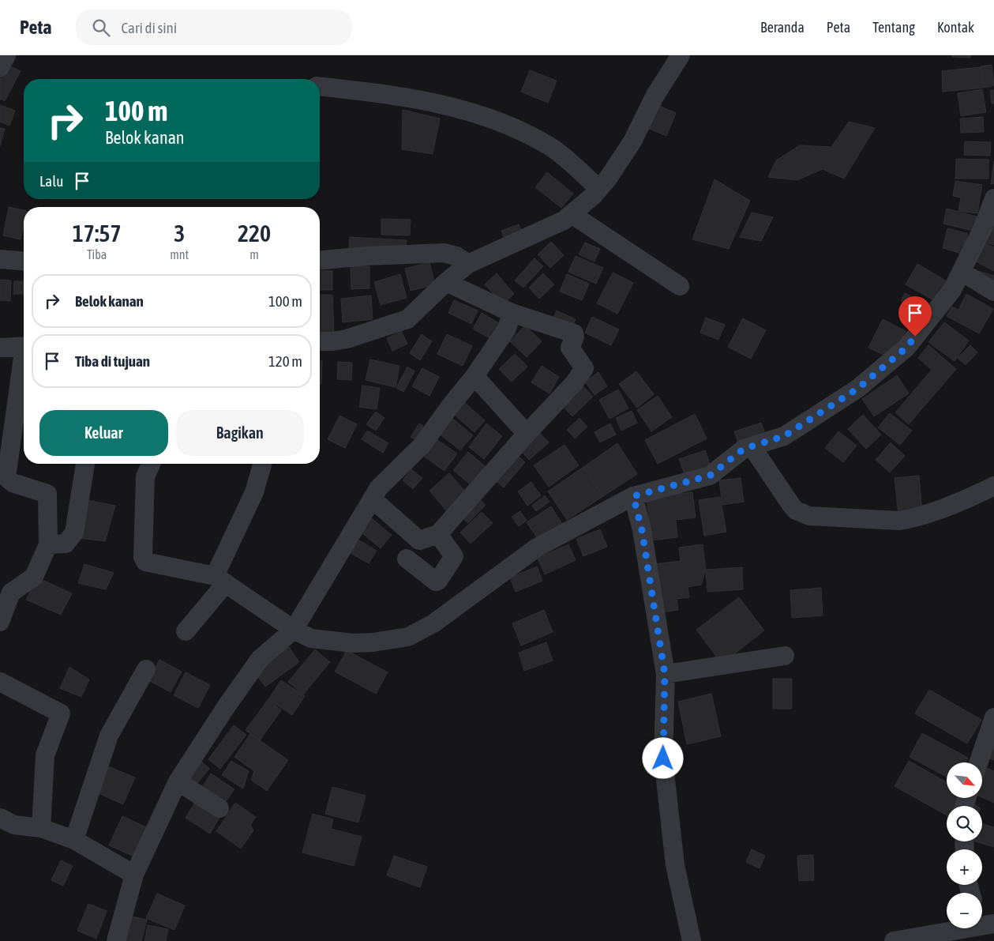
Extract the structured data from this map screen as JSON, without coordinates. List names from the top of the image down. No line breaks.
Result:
{"north":"bottom right","page":{"header":"Peta","search":"Cari di sini","nav":["Beranda","Peta","Tentang","Kontak"],"turn":["100 m","Belok kanan"],"then":"Lalu","eta":["17:57","Tiba","3","mnt","220","m"],"list":[{"name":"Belok kanan","value":"100 m"},{"name":"Tiba di tujuan","value":"120 m"}],"buttons":["Keluar","Bagikan"],"map_buttons":["+","−"]}}
